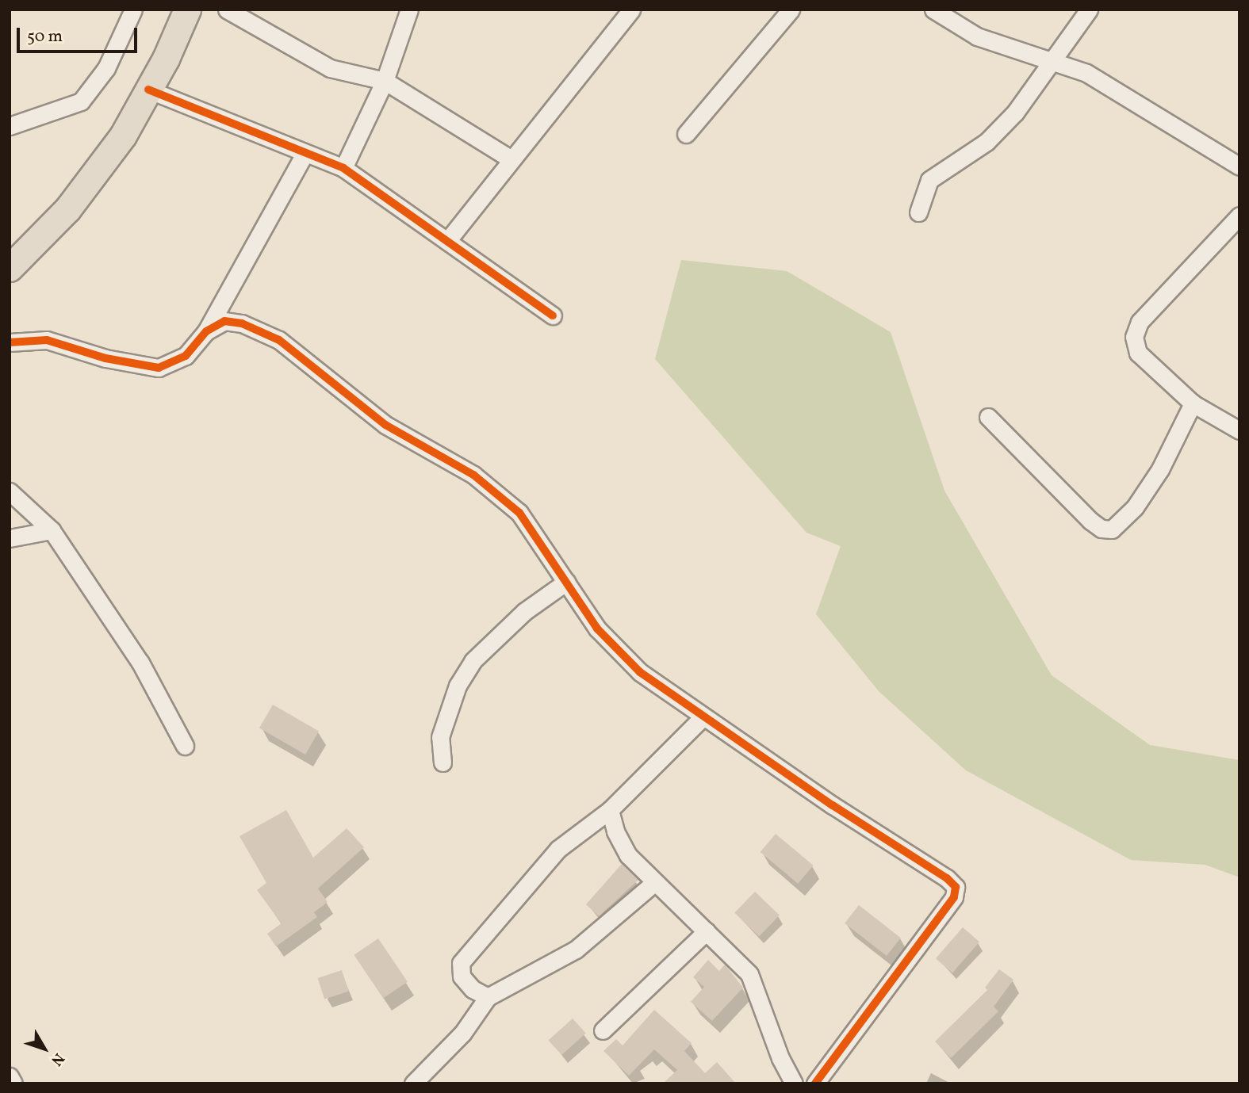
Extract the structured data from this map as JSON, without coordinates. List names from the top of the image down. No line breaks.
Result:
{"scale_bar":"50 m","north":"bottom right"}
